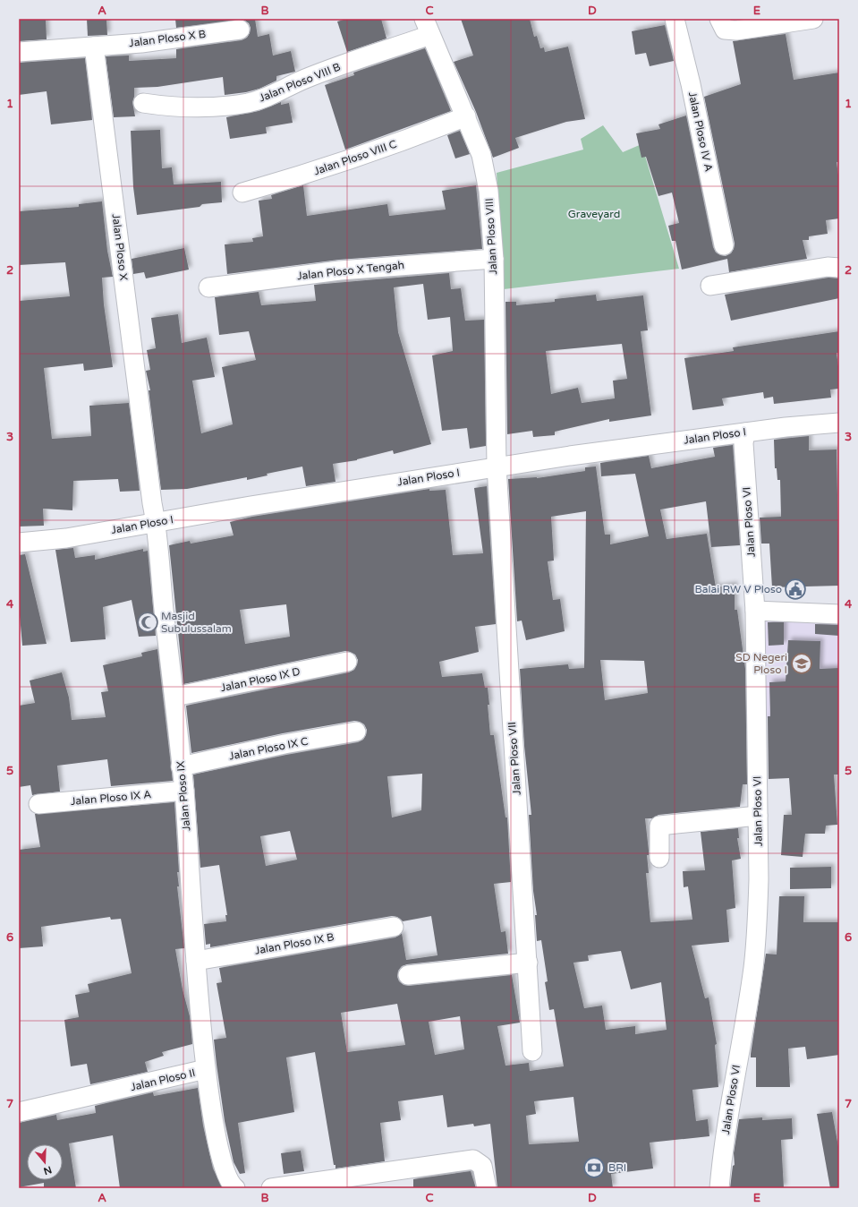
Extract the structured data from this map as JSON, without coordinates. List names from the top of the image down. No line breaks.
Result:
{"streets":{"street":["Jalan Ploso X B","Jalan Ploso VIII B","Jalan Ploso IV A","Jalan Ploso VIII C","Jalan Ploso VIII","Jalan Ploso X","Jalan Ploso X Tengah","Jalan Ploso I","Jalan Ploso VI","Jalan Ploso IX D","Jalan Ploso IX C","Jalan Ploso VII","Jalan Ploso IX","Jalan Ploso IX A","Jalan Ploso IX B","Jalan Ploso II"]},"crossings":[["Jalan Ploso X B","Jalan Ploso X"],["Jalan Ploso VIII B","Jalan Ploso VIII"],["Jalan Ploso VIII C","Jalan Ploso VIII"],["Jalan Ploso VIII","Jalan Ploso X Tengah"],["Jalan Ploso VIII","Jalan Ploso I"],["Jalan Ploso VIII","Jalan Ploso VII"],["Jalan Ploso X","Jalan Ploso I"],["Jalan Ploso X","Jalan Ploso IX"],["Jalan Ploso I","Jalan Ploso VI"],["Jalan Ploso I","Jalan Ploso VII"],["Jalan Ploso I","Jalan Ploso IX"],["Jalan Ploso IX D","Jalan Ploso IX"],["Jalan Ploso IX C","Jalan Ploso IX"],["Jalan Ploso IX","Jalan Ploso IX A"],["Jalan Ploso IX","Jalan Ploso IX B"],["Jalan Ploso IX","Jalan Ploso II"]],"parks":["Graveyard"],"places":{"public building":["Balai RW V Ploso"],"mosque":["Masjid Subulussalam"],"school or university":["SD Negeri Ploso I"],"bank":["BRI"]},"north":"bottom","grid":{"columns":["A","B","C","D","E"],"rows":["1","2","3","4","5","6","7"]}}
